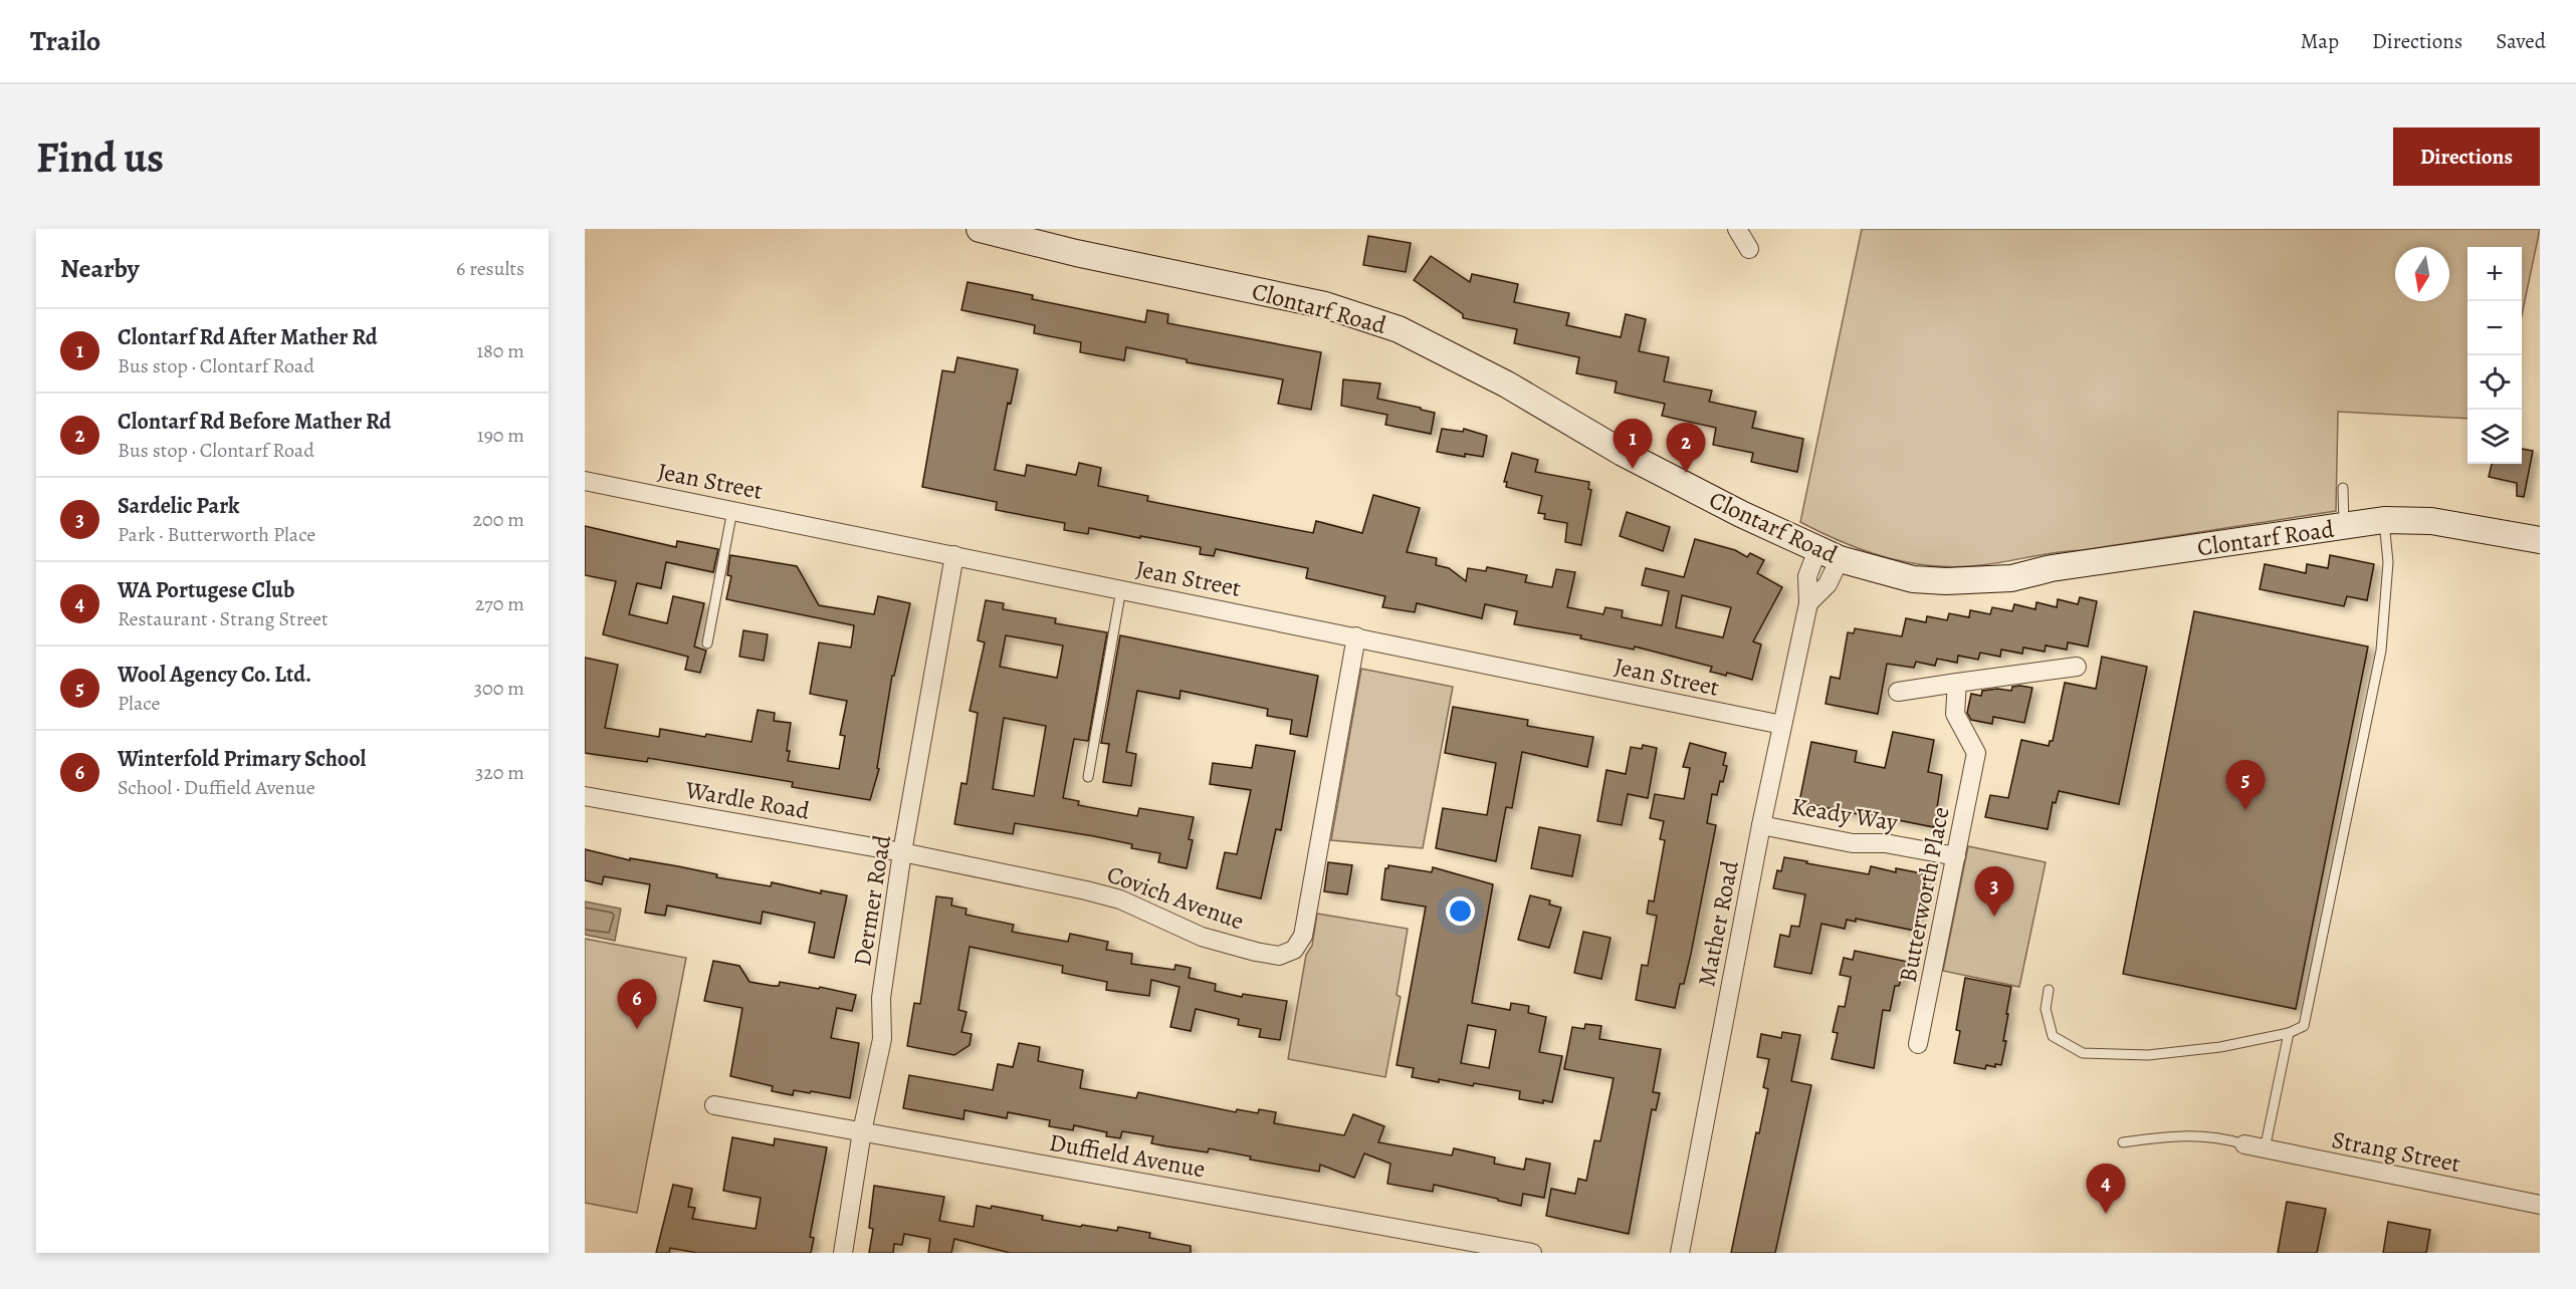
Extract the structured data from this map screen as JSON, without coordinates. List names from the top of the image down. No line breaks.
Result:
{"streets":{"street":["Clontarf Road","Jean Street","Wardle Road","Keady Way","Butterworth Place","Covich Avenue","Dermer Road","Mather Road","Strang Street","Duffield Avenue"]},"crossings":[["Clontarf Road","Mather Road"],["Jean Street","Covich Avenue"],["Jean Street","Dermer Road"],["Jean Street","Mather Road"],["Wardle Road","Covich Avenue"],["Wardle Road","Dermer Road"],["Keady Way","Butterworth Place"],["Keady Way","Mather Road"],["Covich Avenue","Dermer Road"],["Dermer Road","Duffield Avenue"]],"north":"bottom","page":{"header":"Trailo","nav":["Map","Directions","Saved"],"buttons":"Directions","title":"Find us","heading":["Nearby","6 results"],"map_buttons":["+","−"],"list":[{"mark":"1","name":"Clontarf Rd After Mather Rd","note":"Bus stop · Clontarf Road","value":"180 m"},{"mark":"2","name":"Clontarf Rd Before Mather Rd","note":"Bus stop · Clontarf Road","value":"190 m"},{"mark":"3","name":"Sardelic Park","note":"Park · Butterworth Place","value":"200 m"},{"mark":"4","name":"WA Portugese Club","note":"Restaurant · Strang Street","value":"270 m"},{"mark":"5","name":"Wool Agency Co. Ltd.","note":"Place","value":"300 m"},{"mark":"6","name":"Winterfold Primary School","note":"School · Duffield Avenue","value":"320 m"}],"pins":["1","2","5","3","6","4"]}}
